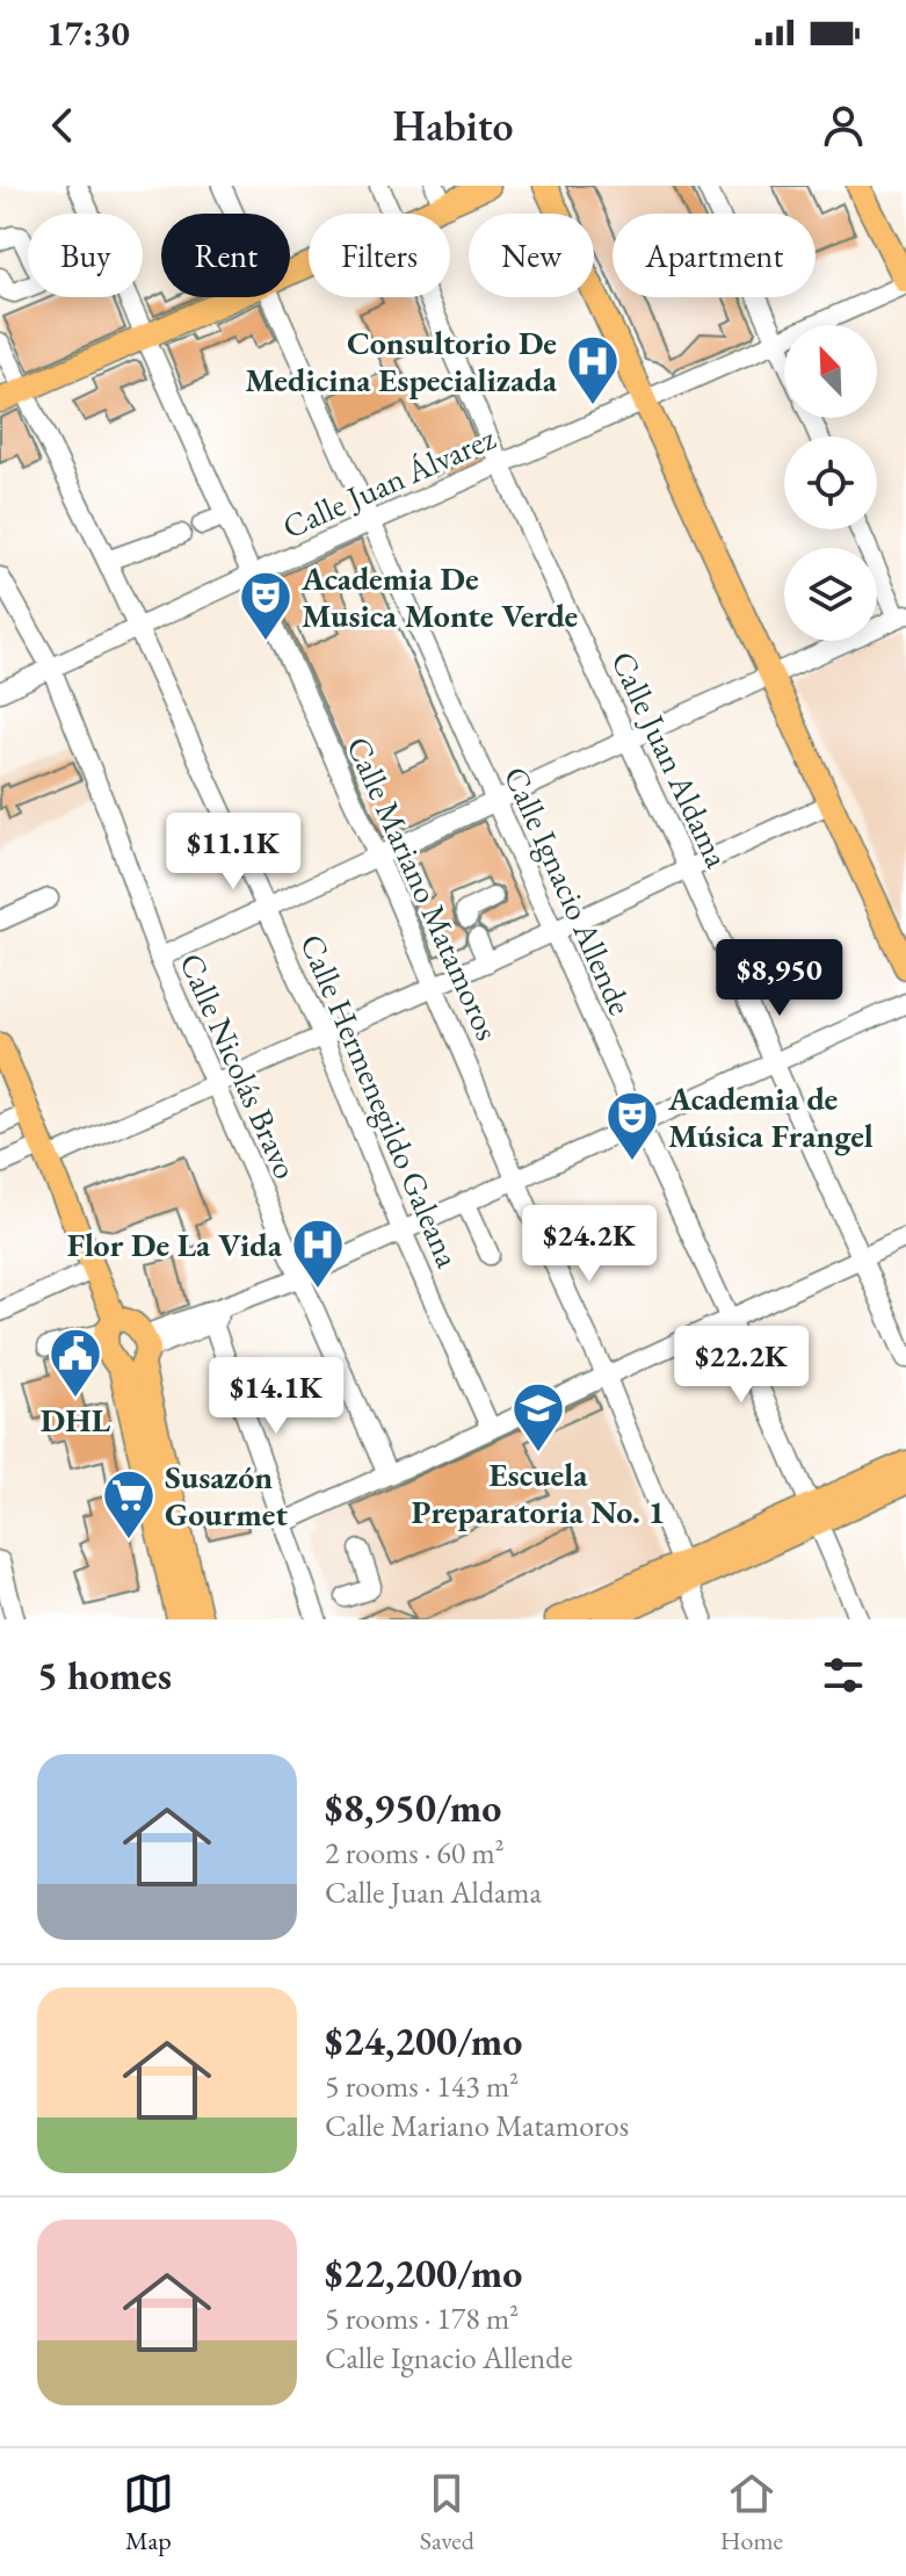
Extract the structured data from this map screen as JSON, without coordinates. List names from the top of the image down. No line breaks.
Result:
{"streets":{"street":["Calle Juan Álvarez","Calle Juan Aldama","Calle Mariano Matamoros","Calle Ignacio Allende","Calle Nicolás Bravo","Calle Hermenegildo Galeana"]},"crossings":[["Calle Juan Álvarez","Calle Juan Aldama"],["Calle Juan Álvarez","Calle Mariano Matamoros"],["Calle Juan Álvarez","Calle Ignacio Allende"],["Calle Juan Álvarez","Calle Nicolás Bravo"],["Calle Juan Álvarez","Calle Hermenegildo Galeana"]],"places":{"hospital":["Consultorio De Medicina Especializada","Flor De La Vida"],"theatre":["Academia De Musica Monte Verde","Academia de Música Frangel"],"public building":["DHL"],"school or university":["Escuela Preparatoria No. 1"],"supermarket":["Susazón Gourmet"]},"north":"top left","page":{"status":"17:30","header":"Habito","chip":["Buy","Rent","Filters","New","Apartment"],"price":["$11.1K","$8,950","$24.2K","$22.2K","$14.1K"],"heading":"5 homes","list":[{"name":"$8,950/mo","note":"2 rooms · 60 m² · Calle Juan Aldama"},{"name":"$24,200/mo","note":"5 rooms · 143 m² · Calle Mariano Matamoros"},{"name":"$22,200/mo","note":"5 rooms · 178 m² · Calle Ignacio Allende"}],"tabs":["Map","Saved","Home"]}}
